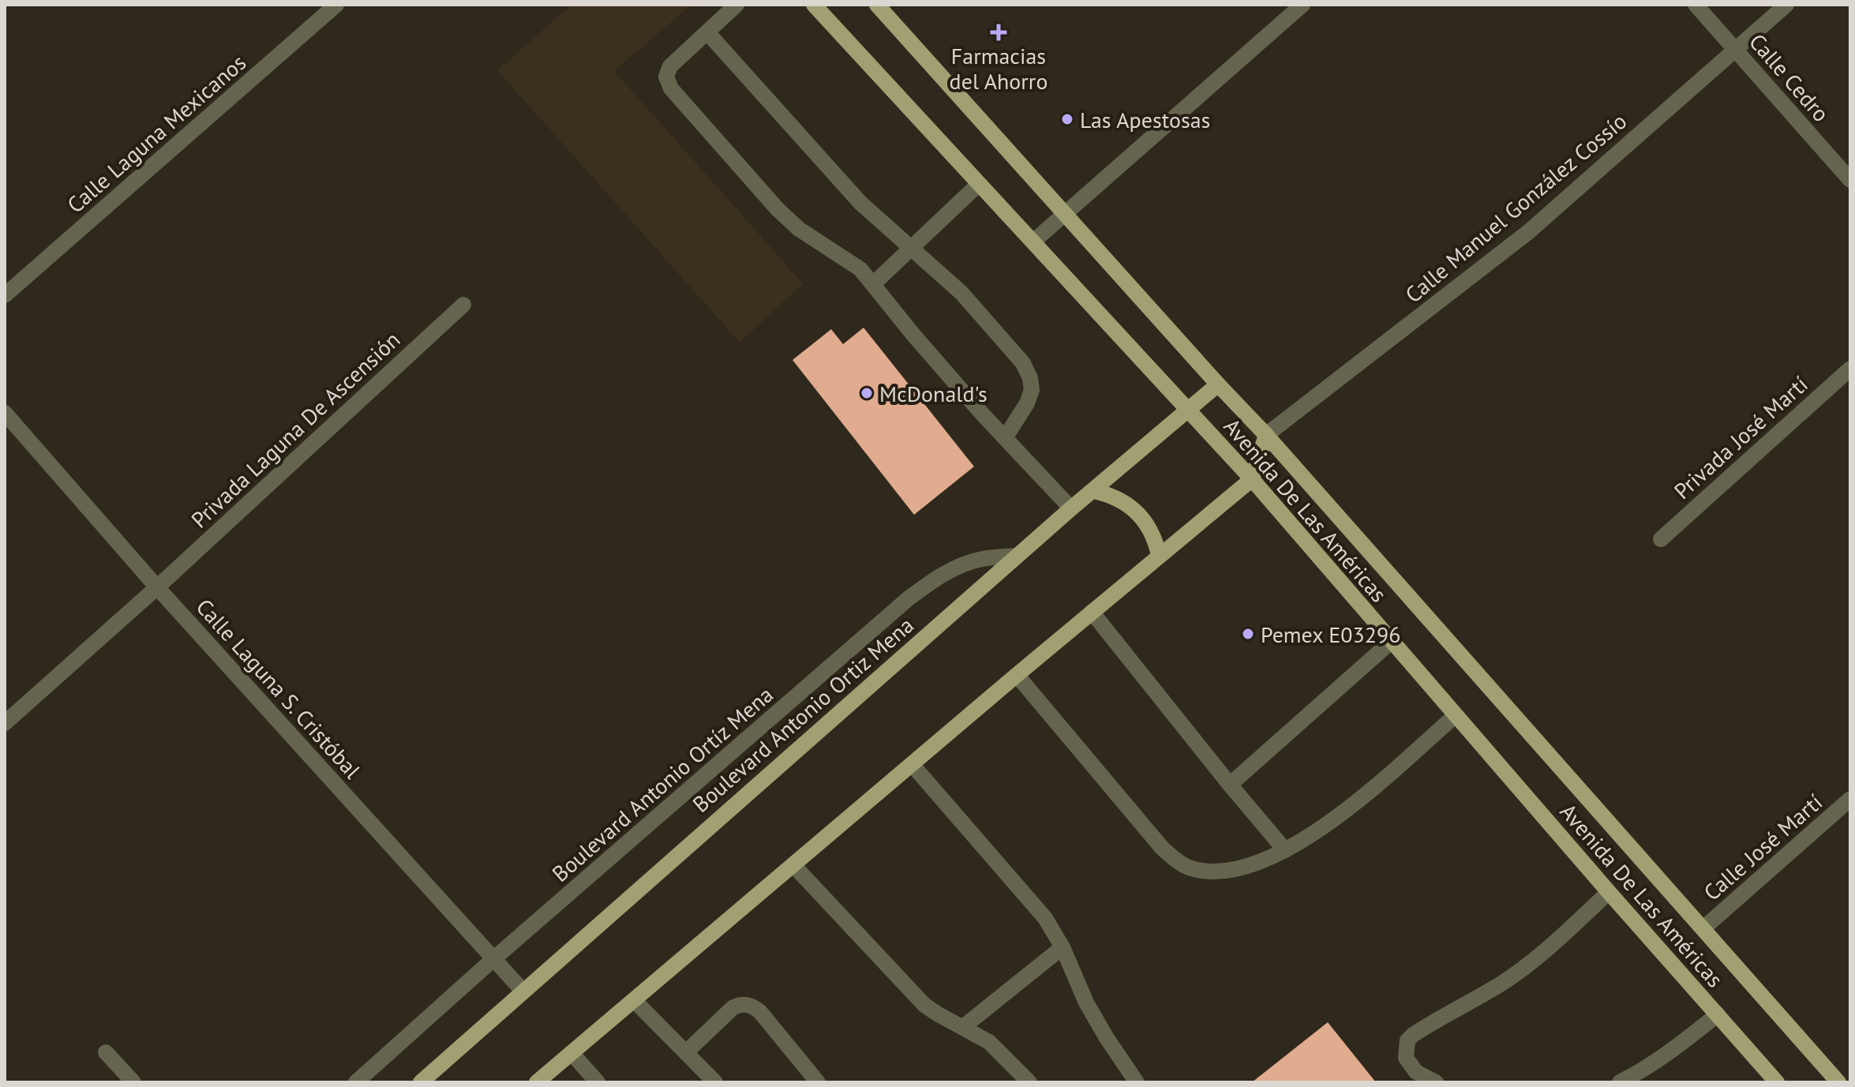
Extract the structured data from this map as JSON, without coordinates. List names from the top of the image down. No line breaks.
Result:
{"streets":{"main road":["Avenida De Las Américas","Boulevard Antonio Ortiz Mena"],"street":["Calle Cedro","Calle Laguna Mexicanos","Calle Manuel González Cossío","Privada Laguna De Ascensión","Privada José Martí","Calle Laguna S. Cristóbal","Boulevard Antonio Ortíz Mena","Calle José Martí"]},"crossings":[["Calle Cedro","Calle Manuel González Cossío"],["Calle Manuel González Cossío","Avenida De Las Américas"],["Privada Laguna De Ascensión","Calle Laguna S. Cristóbal"],["Avenida De Las Américas","Boulevard Antonio Ortiz Mena"],["Avenida De Las Américas","Calle José Martí"],["Calle Laguna S. Cristóbal","Boulevard Antonio Ortiz Mena"],["Calle Laguna S. Cristóbal","Boulevard Antonio Ortíz Mena"],["Boulevard Antonio Ortiz Mena","Boulevard Antonio Ortíz Mena"]],"places":{"health":["Farmacias del Ahorro"],"other":["Las Apestosas","McDonald's","Pemex E03296"]}}
